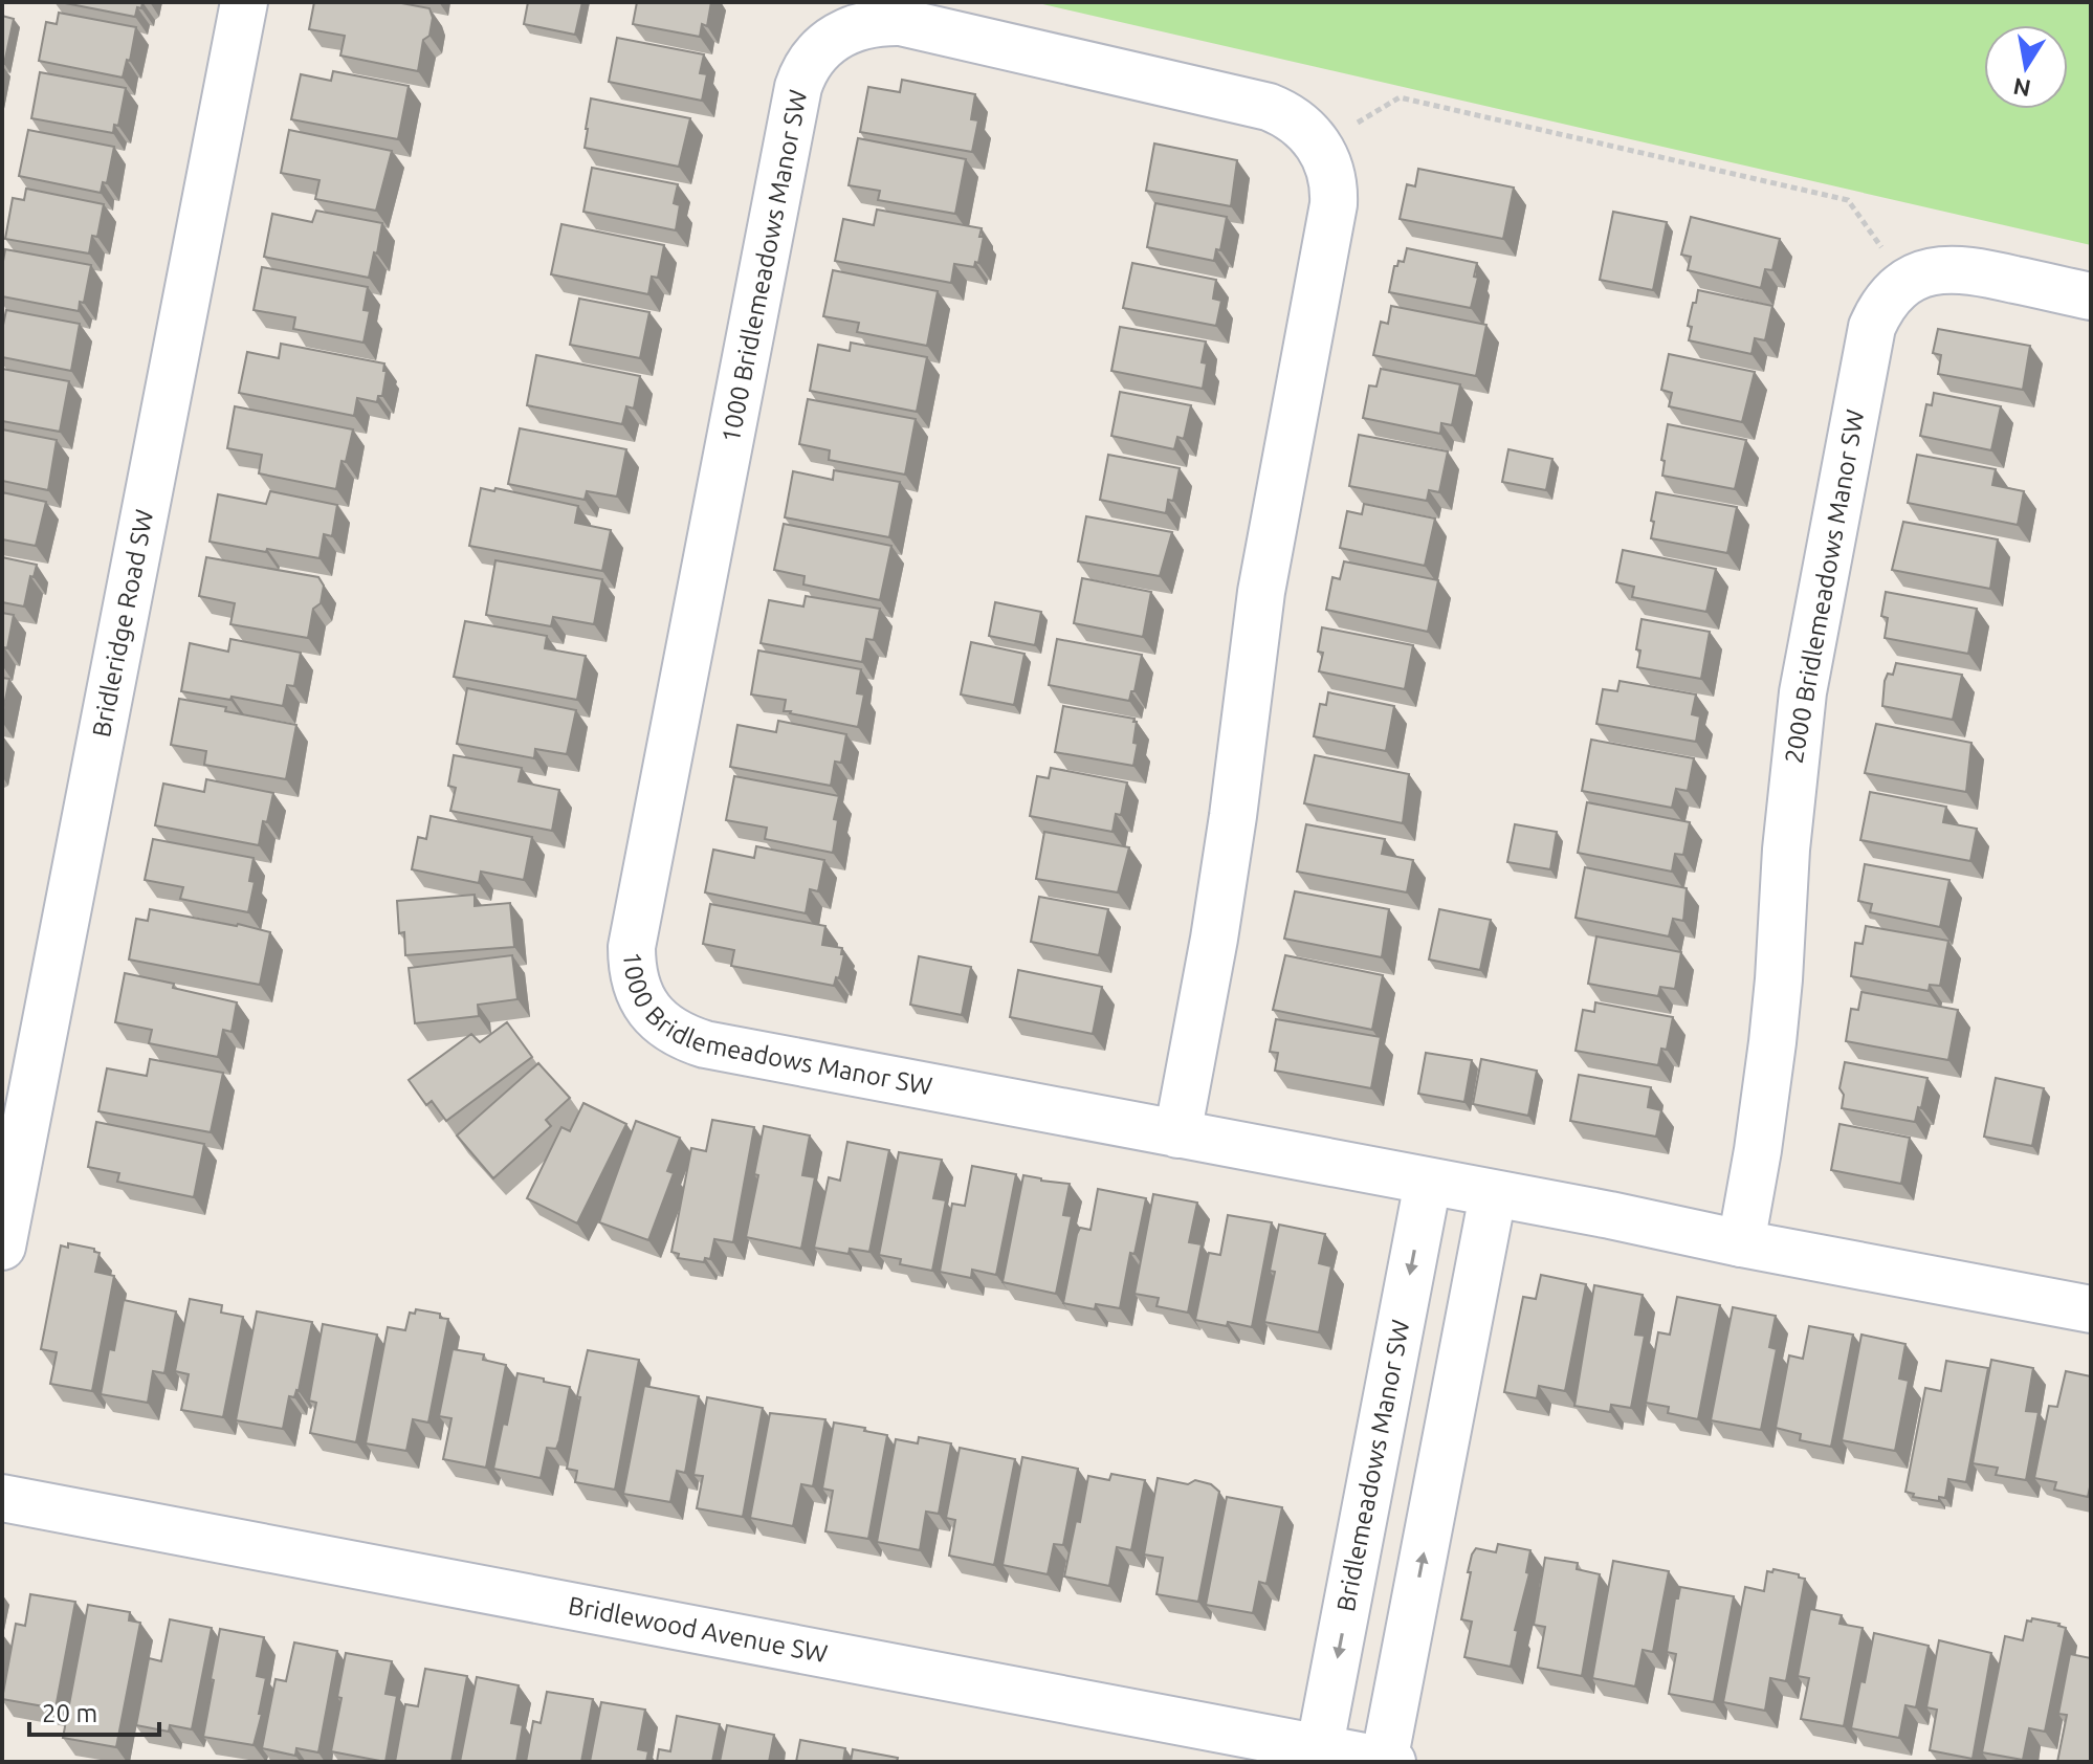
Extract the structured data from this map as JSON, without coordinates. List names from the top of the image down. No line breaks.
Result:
{"streets":{"street":["1000 Bridlemeadows Manor SW","2000 Bridlemeadows Manor SW","Bridleridge Road SW","Bridlemeadows Manor SW","Bridlewood Avenue SW"]},"crossings":[["1000 Bridlemeadows Manor SW","Bridlemeadows Manor SW"],["Bridlemeadows Manor SW","Bridlewood Avenue SW"]],"scale_bar":"20 m","north":"bottom"}
